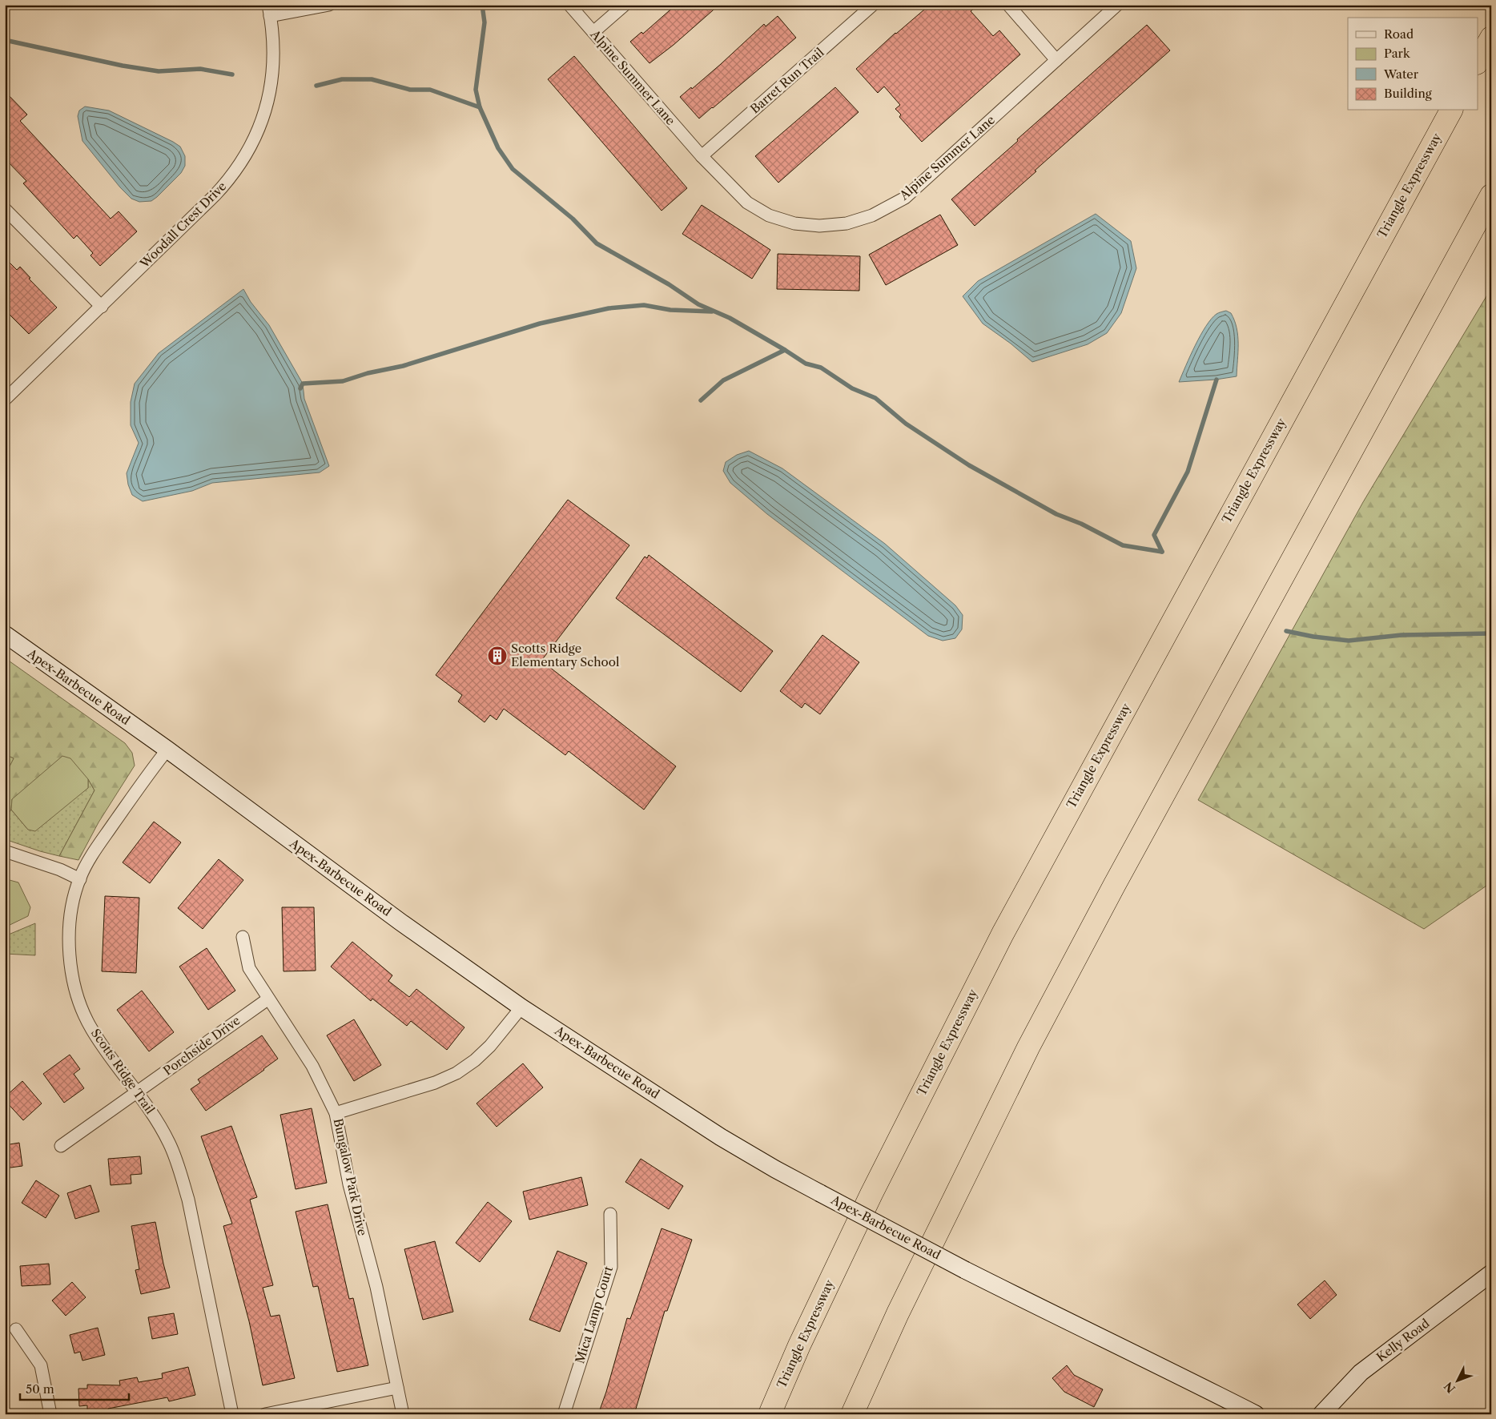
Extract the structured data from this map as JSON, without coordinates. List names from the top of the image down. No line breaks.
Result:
{"streets":{"highway":["Triangle Expressway"],"street":["Alpine Summer Lane","Barret Run Trail","Woodall Crest Drive","Apex-Barbecue Road","Porchside Drive","Scotts Ridge Trail","Bungalow Park Drive","Mica Lamp Court","Kelly Road"]},"crossings":[["Alpine Summer Lane","Barret Run Trail"],["Apex-Barbecue Road","Scotts Ridge Trail"],["Porchside Drive","Scotts Ridge Trail"],["Porchside Drive","Bungalow Park Drive"]],"places":{"building":["Scotts Ridge Elementary School"]},"legend":["Road","Park","Water","Building"],"scale_bar":"50 m","north":"bottom left"}
